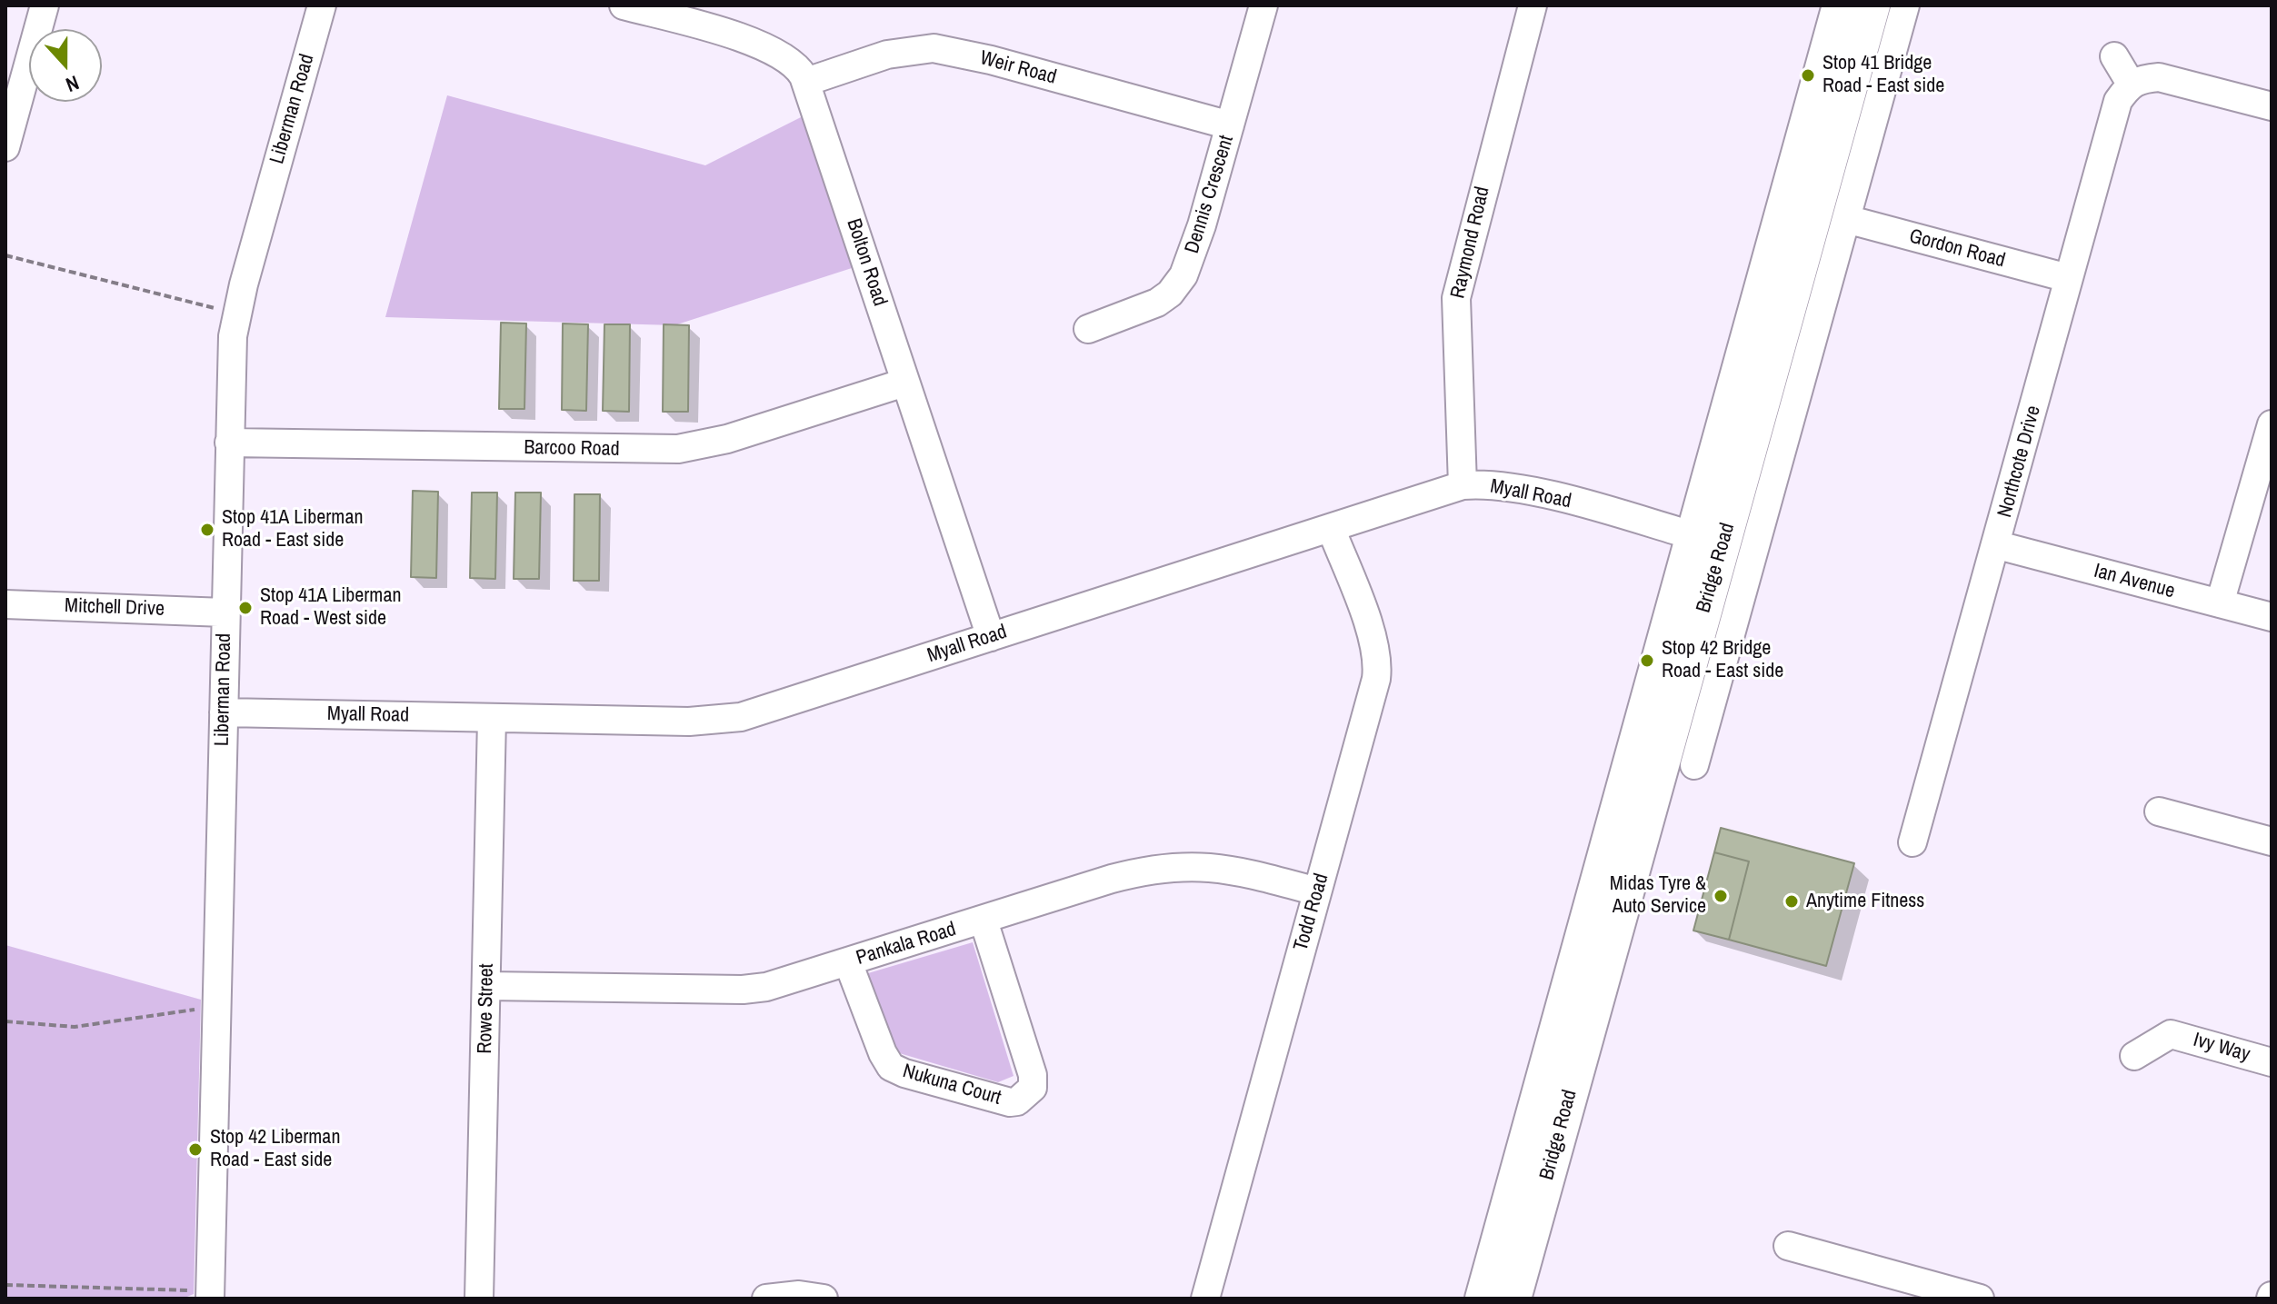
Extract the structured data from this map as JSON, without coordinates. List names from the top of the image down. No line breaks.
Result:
{"streets":{"main road":["Bridge Road"],"street":["Weir Road","Liberman Road","Dennis Crescent","Raymond Road","Gordon Road","Bolton Road","Barcoo Road","Northcote Drive","Myall Road","Ian Avenue","Mitchell Drive","Todd Road","Pankala Road","Rowe Street","Ivy Way","Nukuna Court"]},"crossings":[["Weir Road","Dennis Crescent"],["Weir Road","Bolton Road"],["Liberman Road","Barcoo Road"],["Liberman Road","Myall Road"],["Liberman Road","Mitchell Drive"],["Raymond Road","Myall Road"],["Gordon Road","Northcote Drive"],["Gordon Road","Bridge Road"],["Bolton Road","Barcoo Road"],["Bolton Road","Myall Road"],["Northcote Drive","Ian Avenue"],["Myall Road","Bridge Road"],["Myall Road","Todd Road"],["Myall Road","Rowe Street"],["Todd Road","Pankala Road"],["Pankala Road","Rowe Street"],["Pankala Road","Nukuna Court"]],"places":["Stop 41 Bridge Road - East side","Stop 41A Liberman Road - East side","Stop 41A Liberman Road - West side","Stop 42 Bridge Road - East side","Midas Tyre & Auto Service","Anytime Fitness","Stop 42 Liberman Road - East side"],"north":"bottom"}
